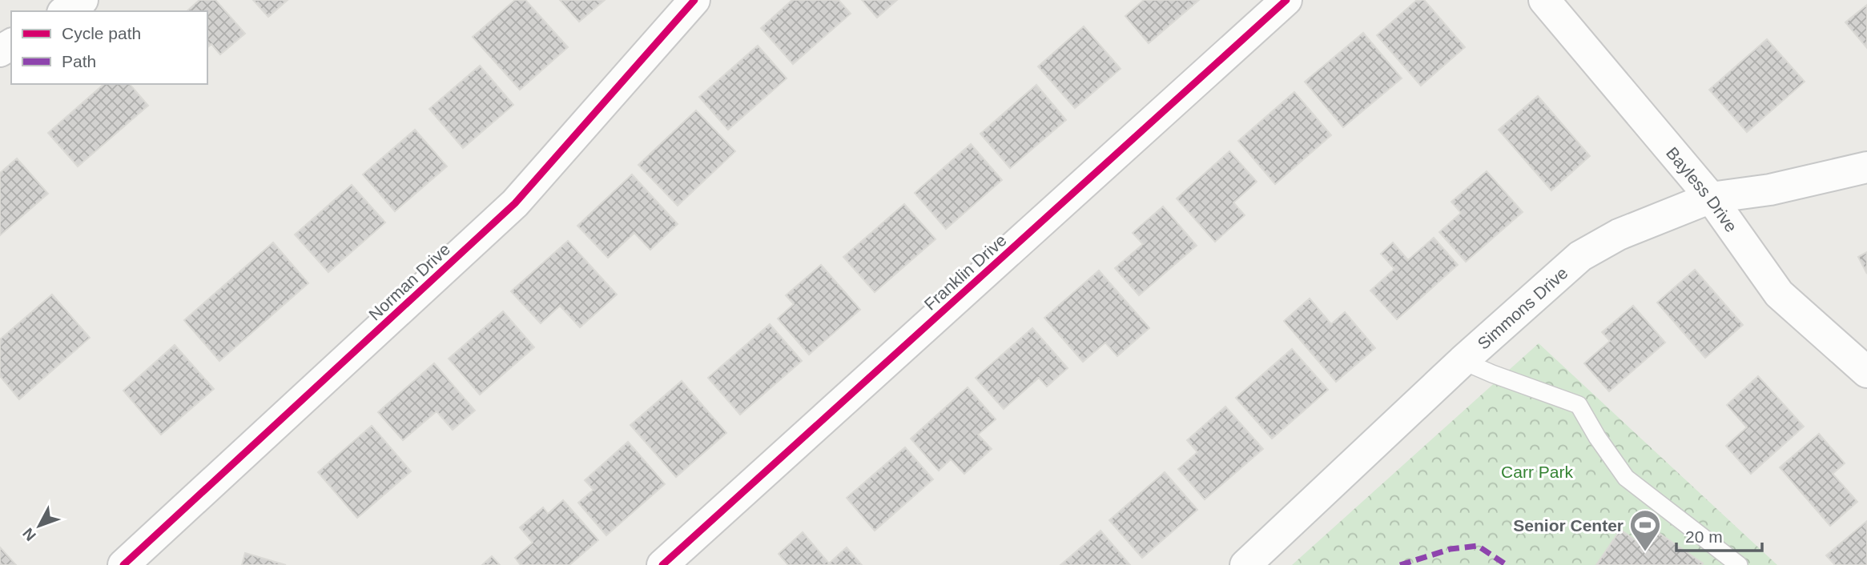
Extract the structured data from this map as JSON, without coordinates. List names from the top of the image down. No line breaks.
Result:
{"streets":{"street":["Bayless Drive","Franklin Drive","Norman Drive","Simmons Drive"]},"crossings":[["Bayless Drive","Simmons Drive"]],"parks":["Carr Park"],"places":{"sports":["Senior Center"]},"legend":["Cycle path","Path"],"scale_bar":"20 m","north":"bottom left"}
